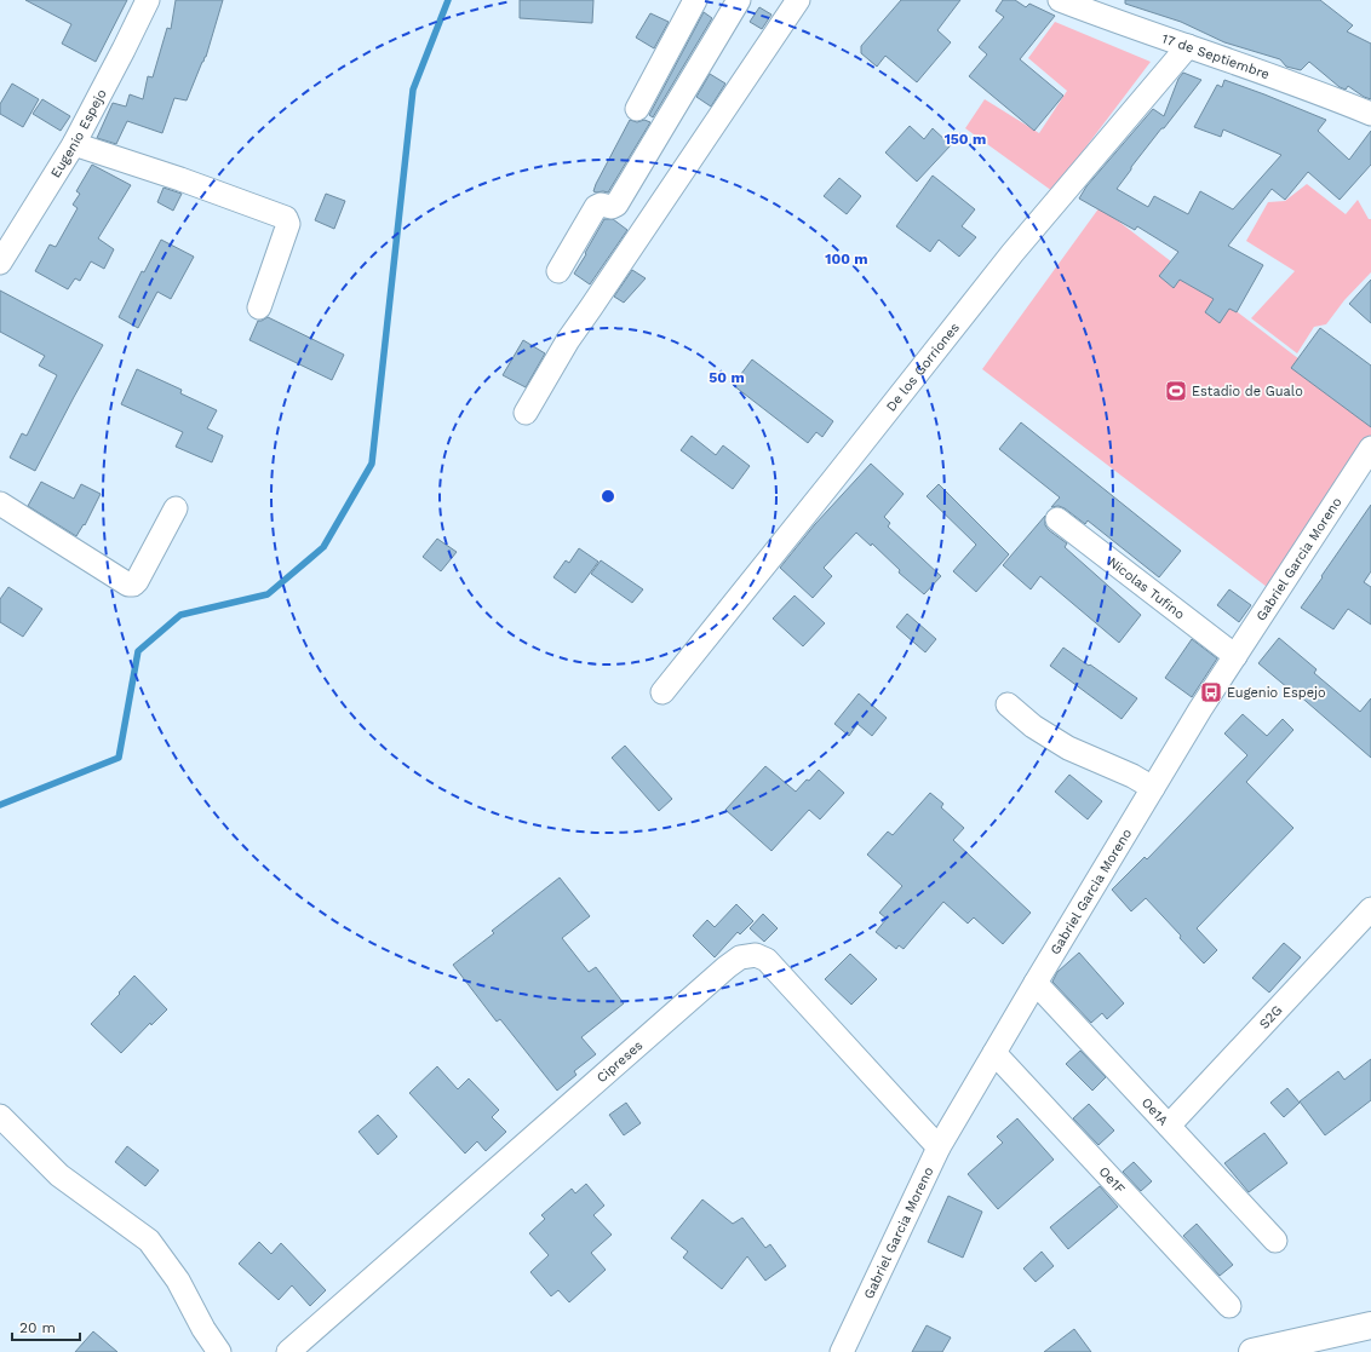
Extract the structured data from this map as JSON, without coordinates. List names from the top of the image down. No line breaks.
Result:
{"streets":{"street":["17 de Septiembre","Eugenio Espejo","De los Gorriones","Gabriel Garcia Moreno","Nicolas Tufino","S2G","Cipreses","Oe1A","Oe1F"]},"crossings":[["17 de Septiembre","De los Gorriones"],["Gabriel Garcia Moreno","Nicolas Tufino"],["Gabriel Garcia Moreno","Cipreses"],["Gabriel Garcia Moreno","Oe1A"],["Gabriel Garcia Moreno","Oe1F"],["S2G","Oe1A"]],"places":{"sports":["Estadio de Gualo"],"bus stop":["Eugenio Espejo"]},"scale_bar":"20 m","rings":["150 m","100 m","50 m"]}
